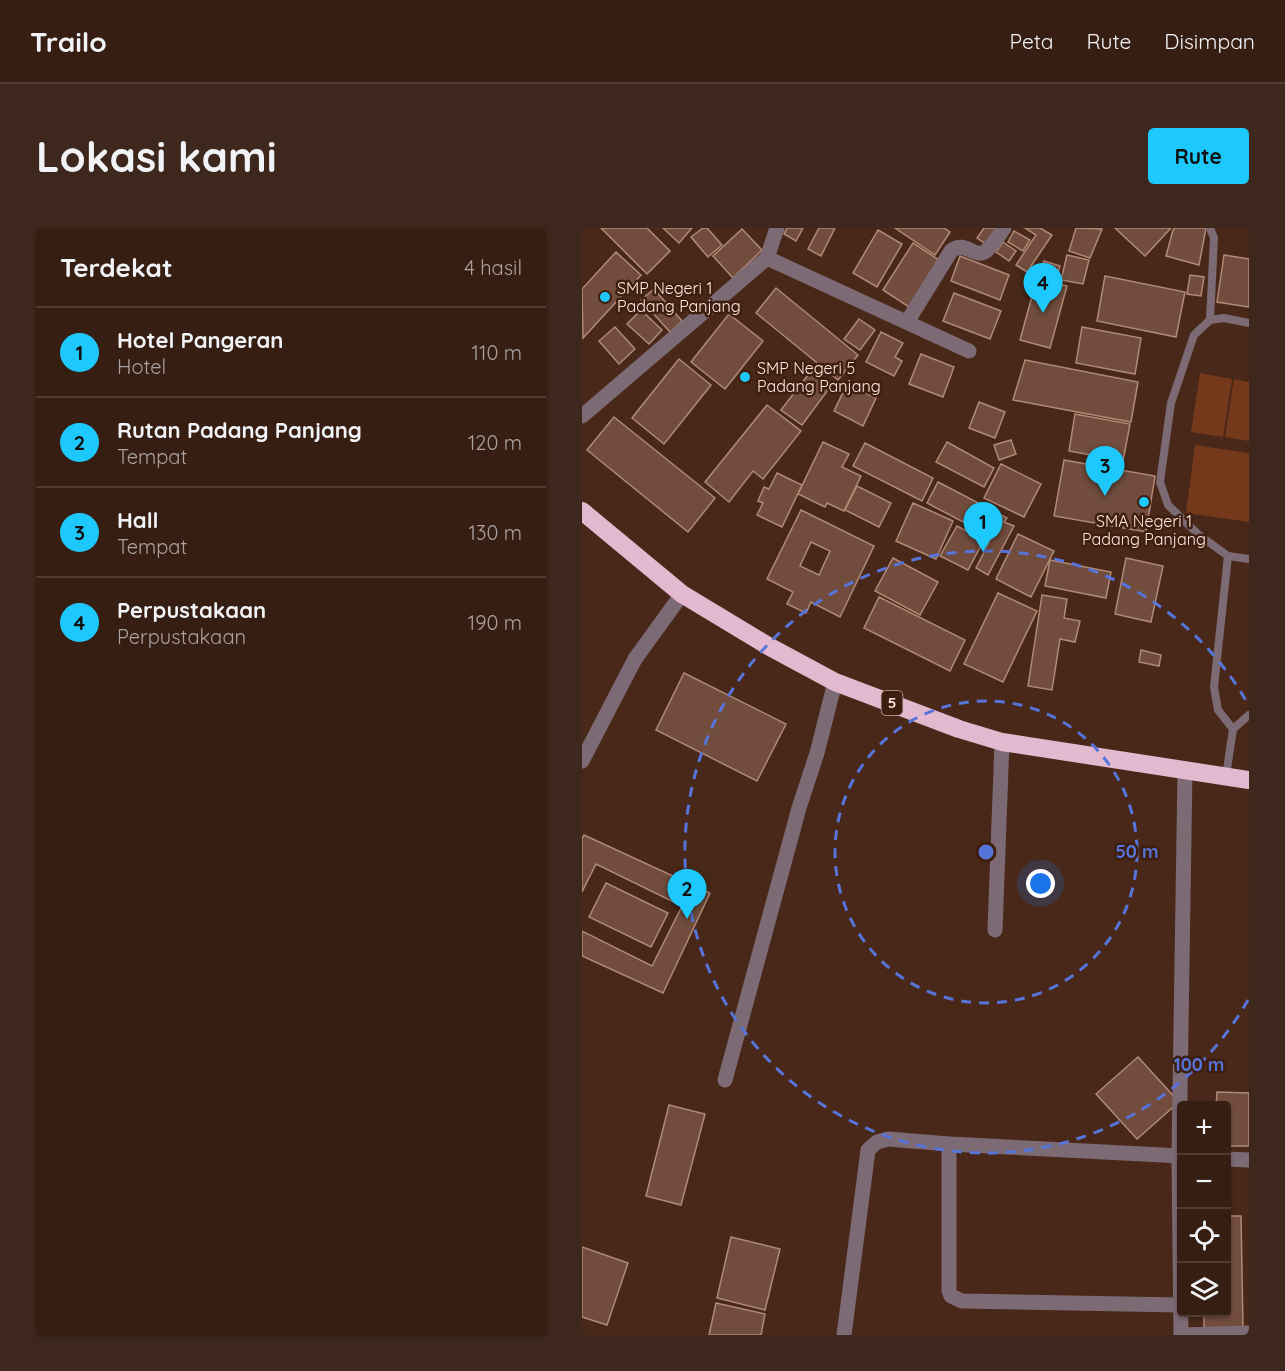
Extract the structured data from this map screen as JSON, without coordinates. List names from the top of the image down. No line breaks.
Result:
{"streets":{"highway":["5"]},"places":["SMP Negeri 1 Padang Panjang","SMP Negeri 5 Padang Panjang","SMA Negeri 1 Padang Panjang"],"page":{"header":"Trailo","nav":["Peta","Rute","Disimpan"],"buttons":"Rute","title":"Lokasi kami","heading":["Terdekat","4 hasil"],"pins":["4","3","1","2"],"list":[{"mark":"1","name":"Hotel Pangeran","note":"Hotel","value":"110 m"},{"mark":"2","name":"Rutan Padang Panjang","note":"Tempat","value":"120 m"},{"mark":"3","name":"Hall","note":"Tempat","value":"130 m"},{"mark":"4","name":"Perpustakaan","note":"Perpustakaan","value":"190 m"}],"map_buttons":["+","−"]},"rings":["50 m","100 m"]}
